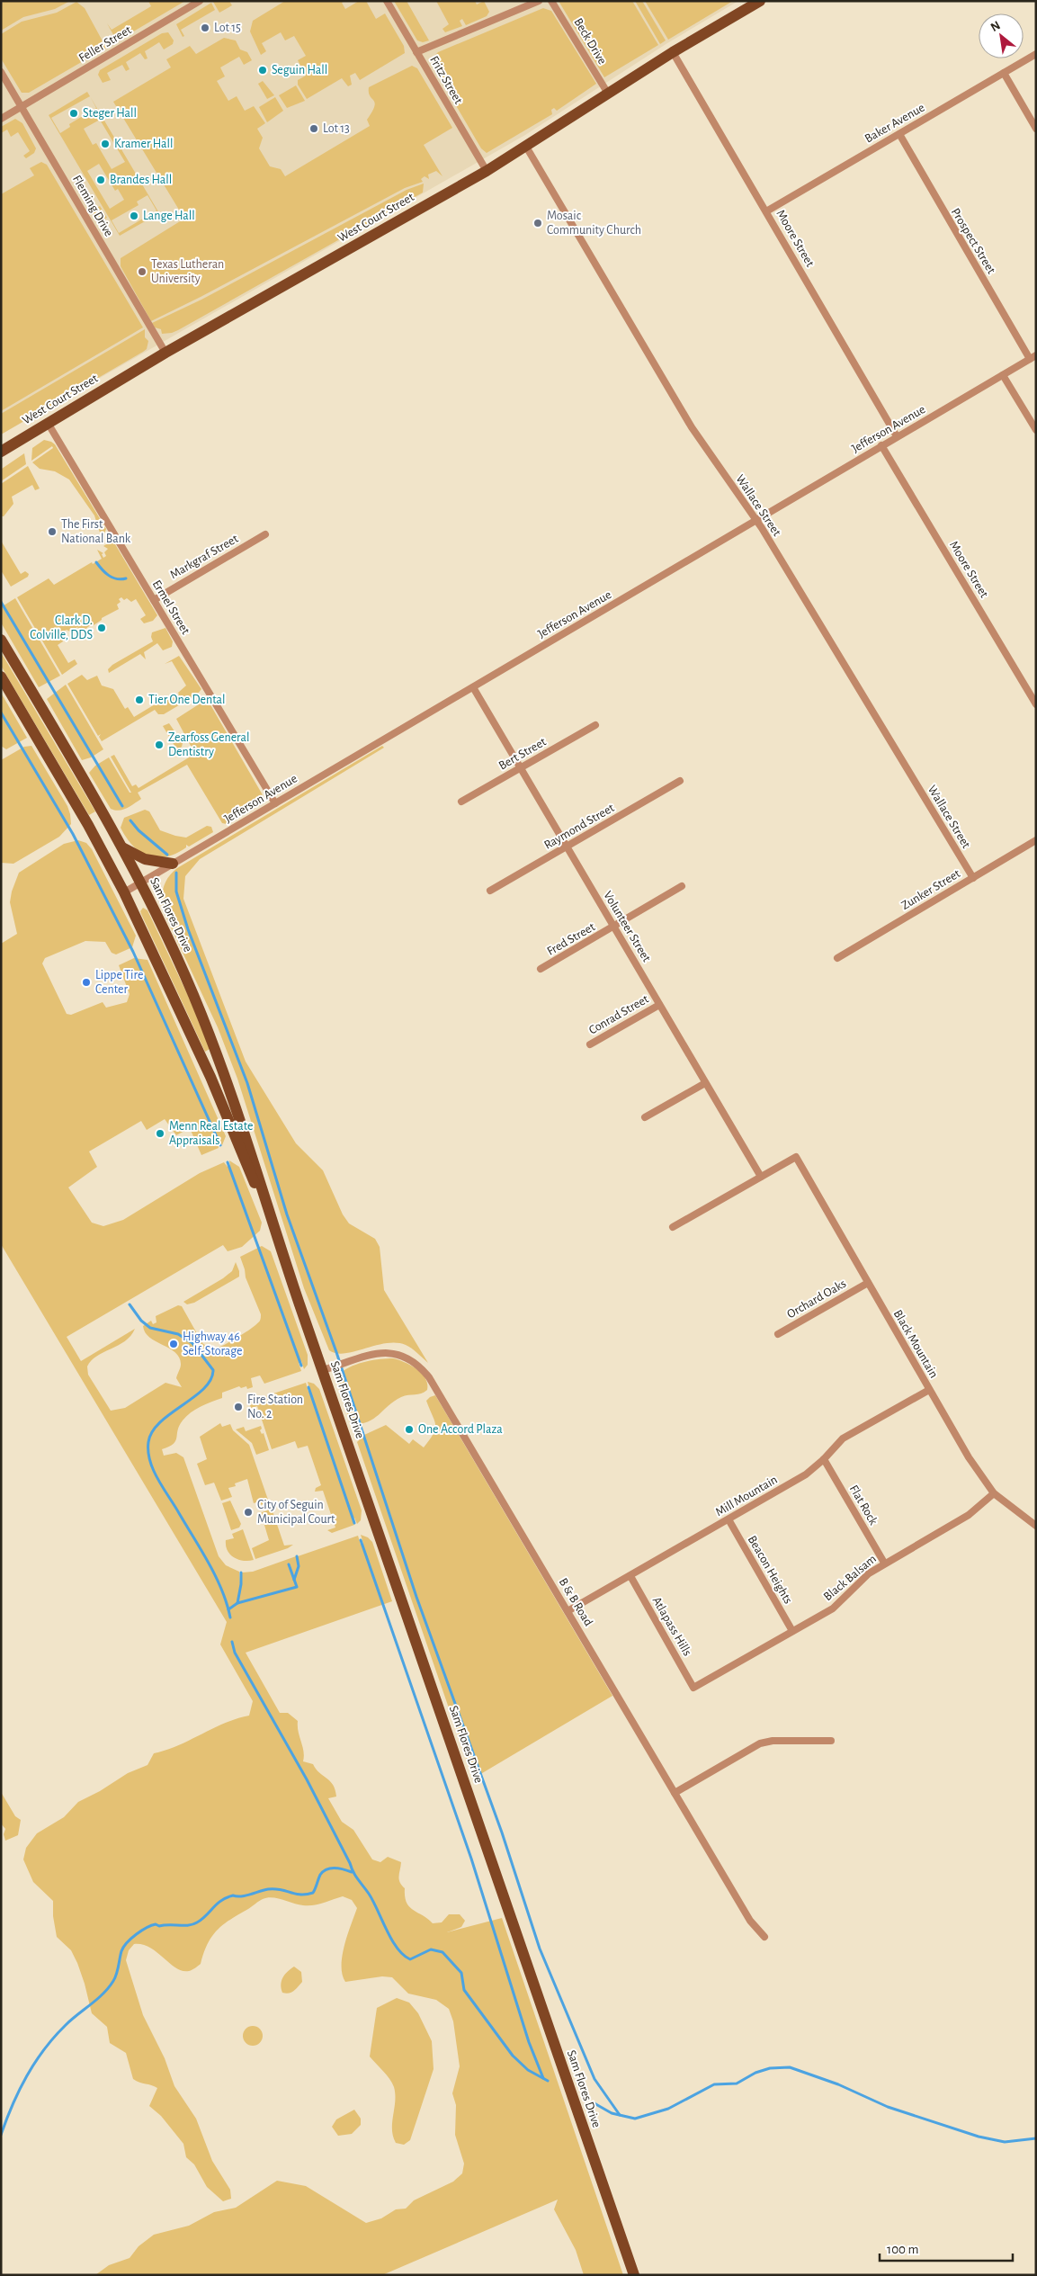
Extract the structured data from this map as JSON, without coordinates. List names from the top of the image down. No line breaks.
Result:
{"streets":{"main road":["West Court Street","Sam Flores Drive"],"street":["Beck Drive","Feller Street","Fritz Street","Baker Avenue","Fleming Drive","Moore Street","Prospect Street","Jefferson Avenue","Wallace Street","Markgraf Street","Ermel Street","Bert Street","Raymond Street","Zunker Street","Volunteer Street","Fred Street","Conrad Street","Orchard Oaks","Black Mountain","Mill Mountain","Flat Rock","Beacon Heights","Black Balsam","B & B Road","Atlapass Hills"]},"crossings":[["Beck Drive","West Court Street"],["Feller Street","Fleming Drive"],["Fritz Street","West Court Street"],["Baker Avenue","Moore Street"],["Baker Avenue","Prospect Street"],["Fleming Drive","West Court Street"],["West Court Street","Moore Street"],["West Court Street","Wallace Street"],["West Court Street","Ermel Street"],["Moore Street","Jefferson Avenue"],["Prospect Street","Jefferson Avenue"],["Jefferson Avenue","Wallace Street"],["Jefferson Avenue","Ermel Street"],["Jefferson Avenue","Sam Flores Drive"],["Jefferson Avenue","Volunteer Street"],["Wallace Street","Zunker Street"],["Markgraf Street","Ermel Street"],["Bert Street","Volunteer Street"],["Raymond Street","Volunteer Street"],["Sam Flores Drive","B & B Road"],["Volunteer Street","Fred Street"],["Volunteer Street","Conrad Street"],["Volunteer Street","Black Mountain"],["Orchard Oaks","Black Mountain"],["Black Mountain","Mill Mountain"],["Black Mountain","Black Balsam"],["Mill Mountain","Flat Rock"],["Mill Mountain","Beacon Heights"],["Mill Mountain","B & B Road"],["Mill Mountain","Atlapass Hills"],["Flat Rock","Black Balsam"],["Beacon Heights","Black Balsam"],["Black Balsam","Atlapass Hills"]],"places":["Lot 15","Seguin Hall","Steger Hall","Lot 13","Kramer Hall","Brandes Hall","Lange Hall","Mosaic Community Church","Texas Lutheran University","The First National Bank","Clark D. Colville, DDS","Tier One Dental","Zearfoss General Dentistry","Lippe Tire Center","Menn Real Estate Appraisals","Highway 46 Self-Storage","Fire Station No. 2","One Accord Plaza","City of Seguin Municipal Court"],"scale_bar":"100 m","north":"top left"}
